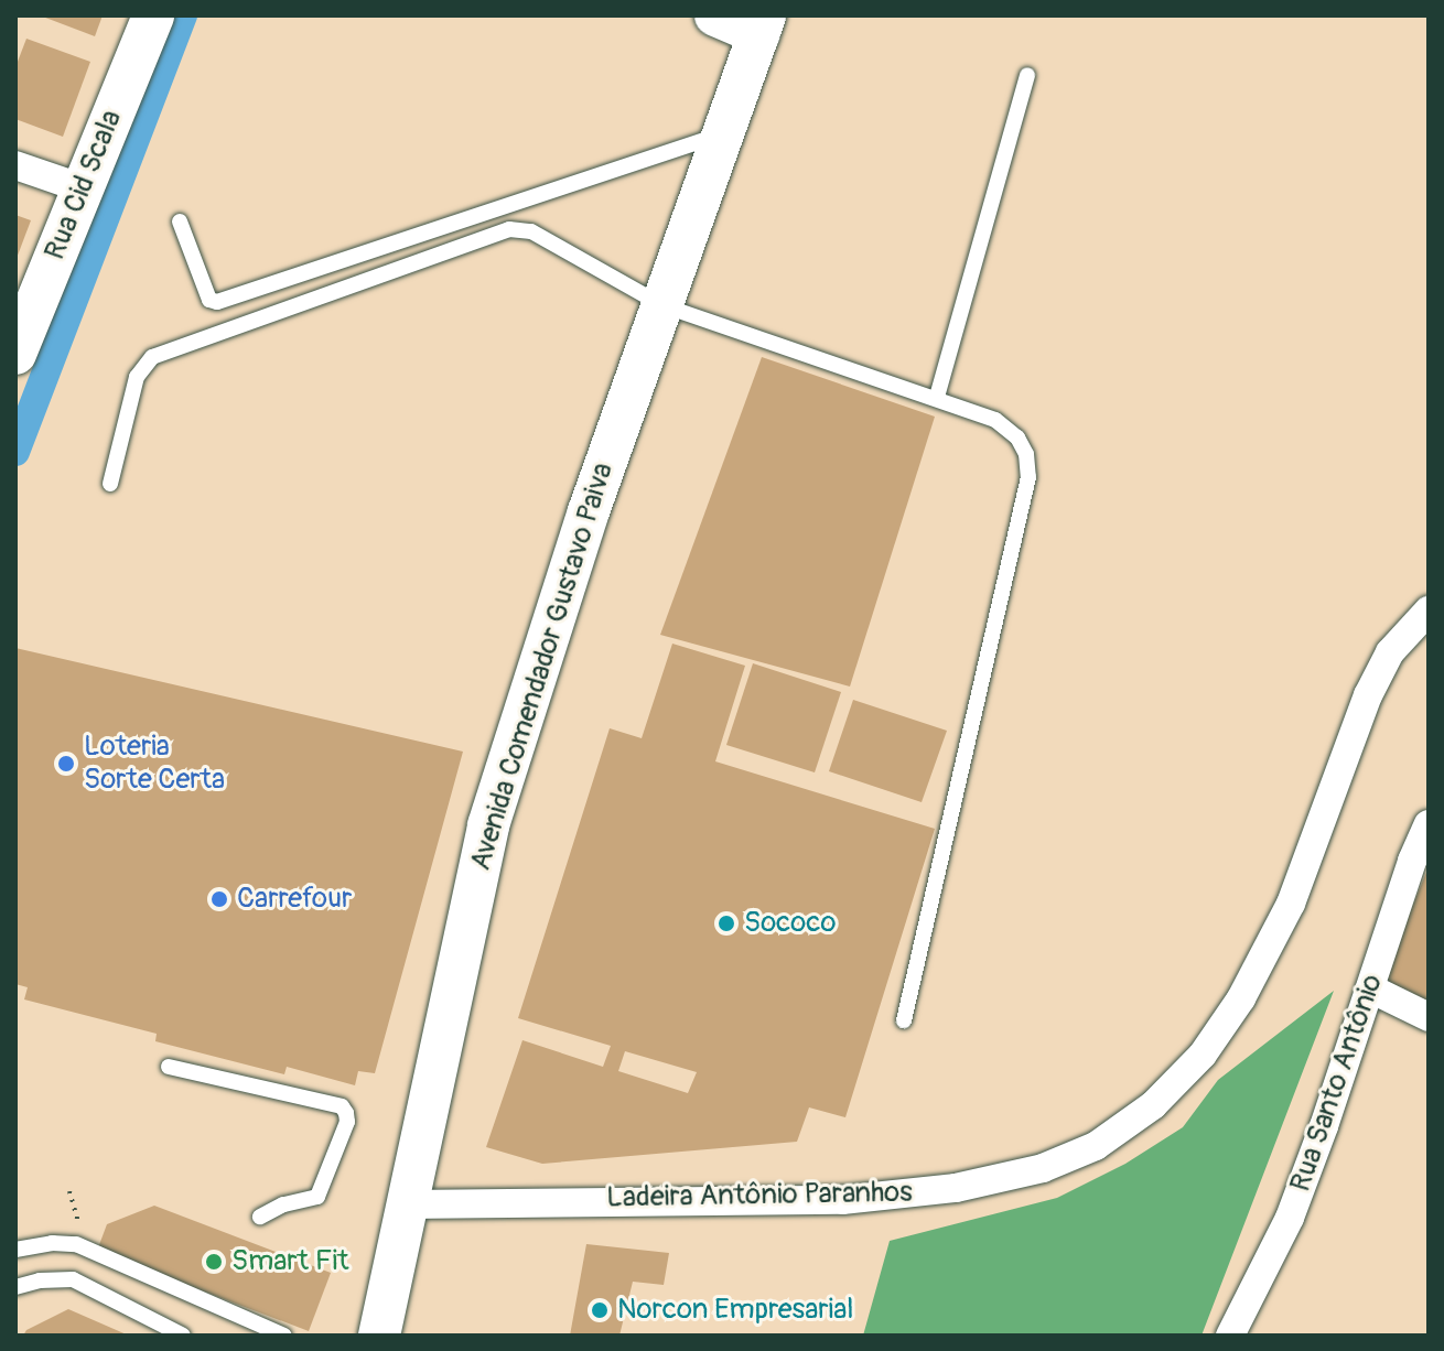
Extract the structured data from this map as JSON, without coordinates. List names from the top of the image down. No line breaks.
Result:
{"streets":{"main road":["Rua Cid Scala","Avenida Comendador Gustavo Paiva"],"street":["Rua Santo Antônio","Ladeira Antônio Paranhos"]},"crossings":[["Avenida Comendador Gustavo Paiva","Ladeira Antônio Paranhos"]],"places":["Loteria Sorte Certa","Carrefour","Sococo","Smart Fit","Norcon Empresarial"]}
